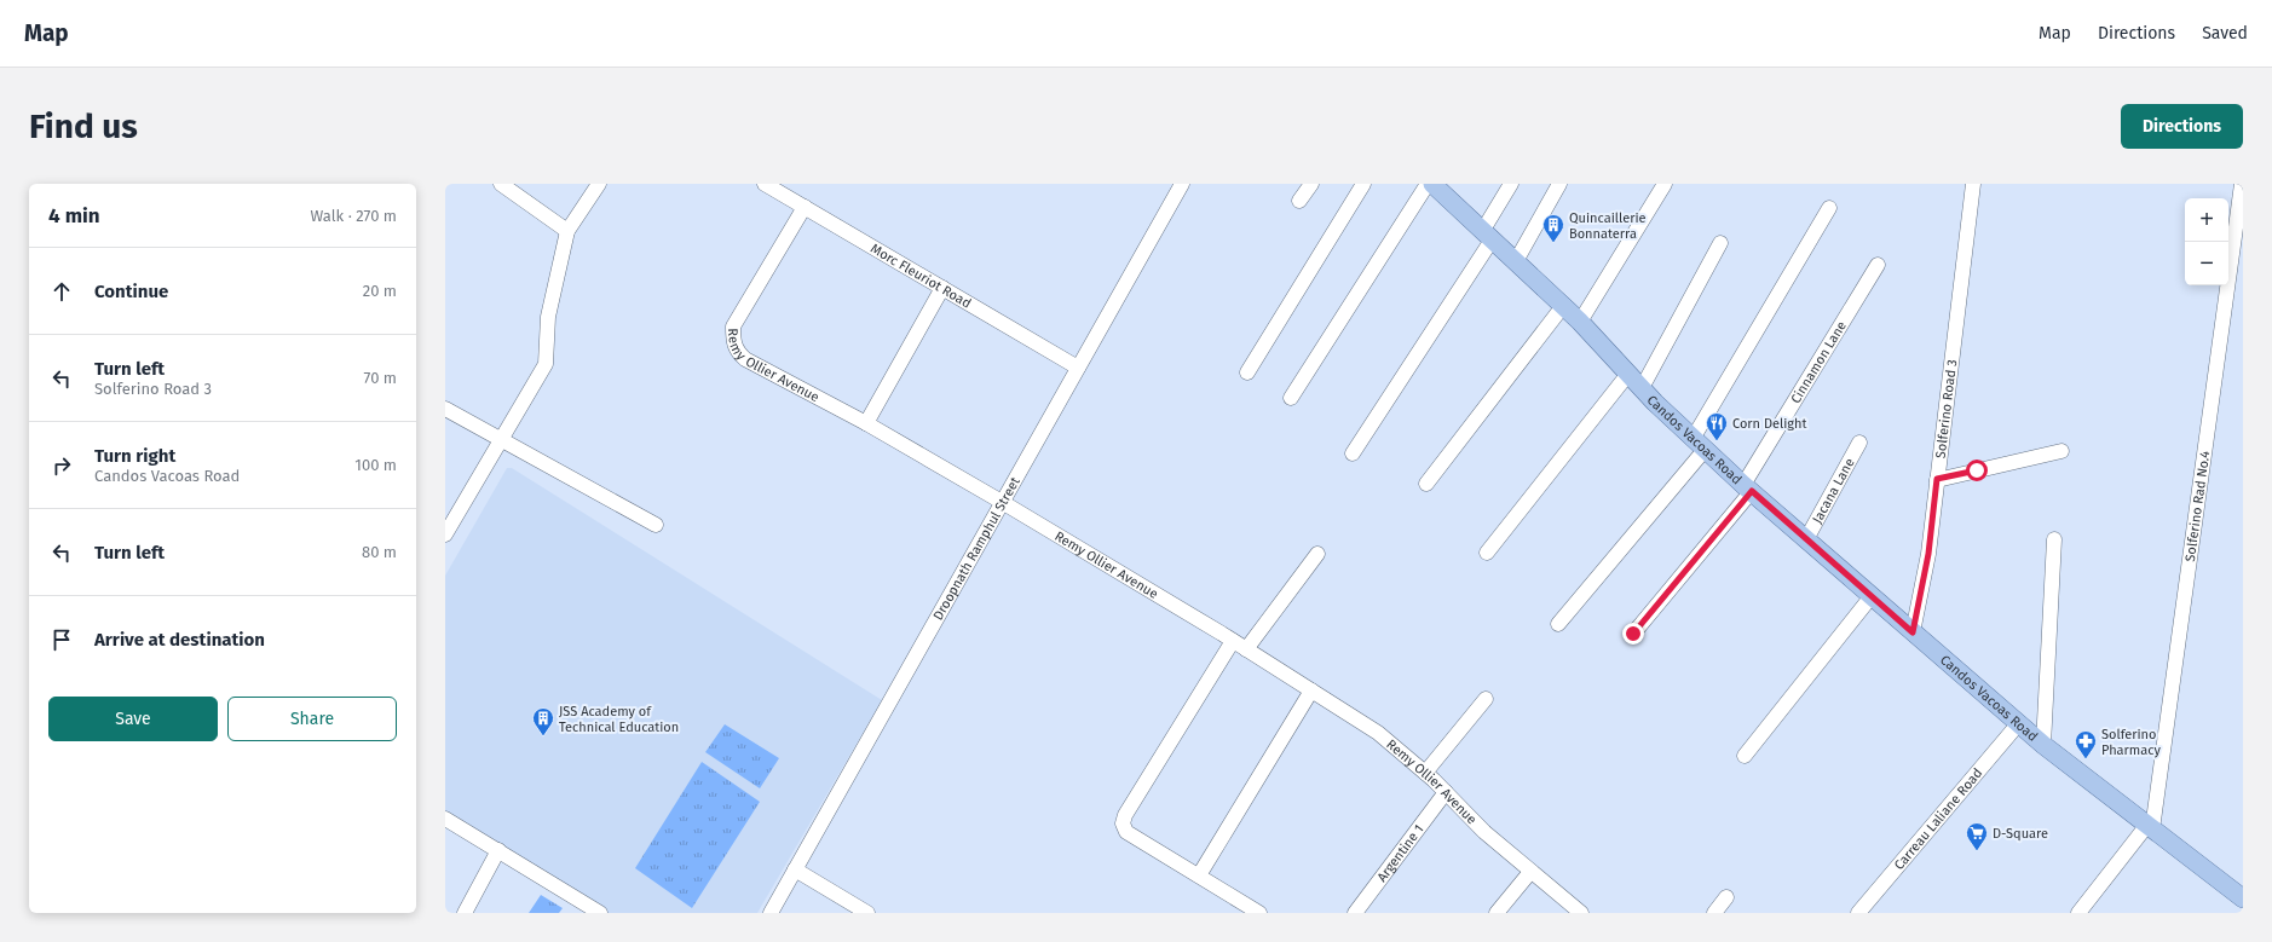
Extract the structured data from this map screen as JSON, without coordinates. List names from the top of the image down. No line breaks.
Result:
{"streets":{"main road":["Candos Vacoas Road"],"street":["Morc Fleuriot Road","Remy Ollier Avenue","Cinnamon Lane","Solferino Road 3","Jacana Lane","Solferino Rad No.4","Droopnath Ramphul Street","Carreau Laliane Road","Argentine 1"]},"crossings":[["Morc Fleuriot Road","Remy Ollier Avenue"],["Morc Fleuriot Road","Droopnath Ramphul Street"],["Remy Ollier Avenue","Droopnath Ramphul Street"],["Remy Ollier Avenue","Argentine 1"],["Cinnamon Lane","Candos Vacoas Road"],["Solferino Road 3","Candos Vacoas Road"],["Candos Vacoas Road","Jacana Lane"],["Candos Vacoas Road","Solferino Rad No.4"],["Candos Vacoas Road","Carreau Laliane Road"]],"places":{"building":["Quincaillerie Bonnaterra","JSS Academy of Technical Education"],"restaurant":["Corn Delight"],"pharmacy":["Solferino Pharmacy"],"supermarket":["D-Square"]},"page":{"header":"Map","nav":["Map","Directions","Saved"],"buttons":["Directions",["Save","Share"]],"title":"Find us","heading":["4 min","Walk · 270 m"],"map_buttons":["+","−"],"list":[["Continue","20 m"],["Turn left","Solferino Road 3","70 m"],["Turn right","Candos Vacoas Road","100 m"],["Turn left","80 m"],"Arrive at destination"]}}
